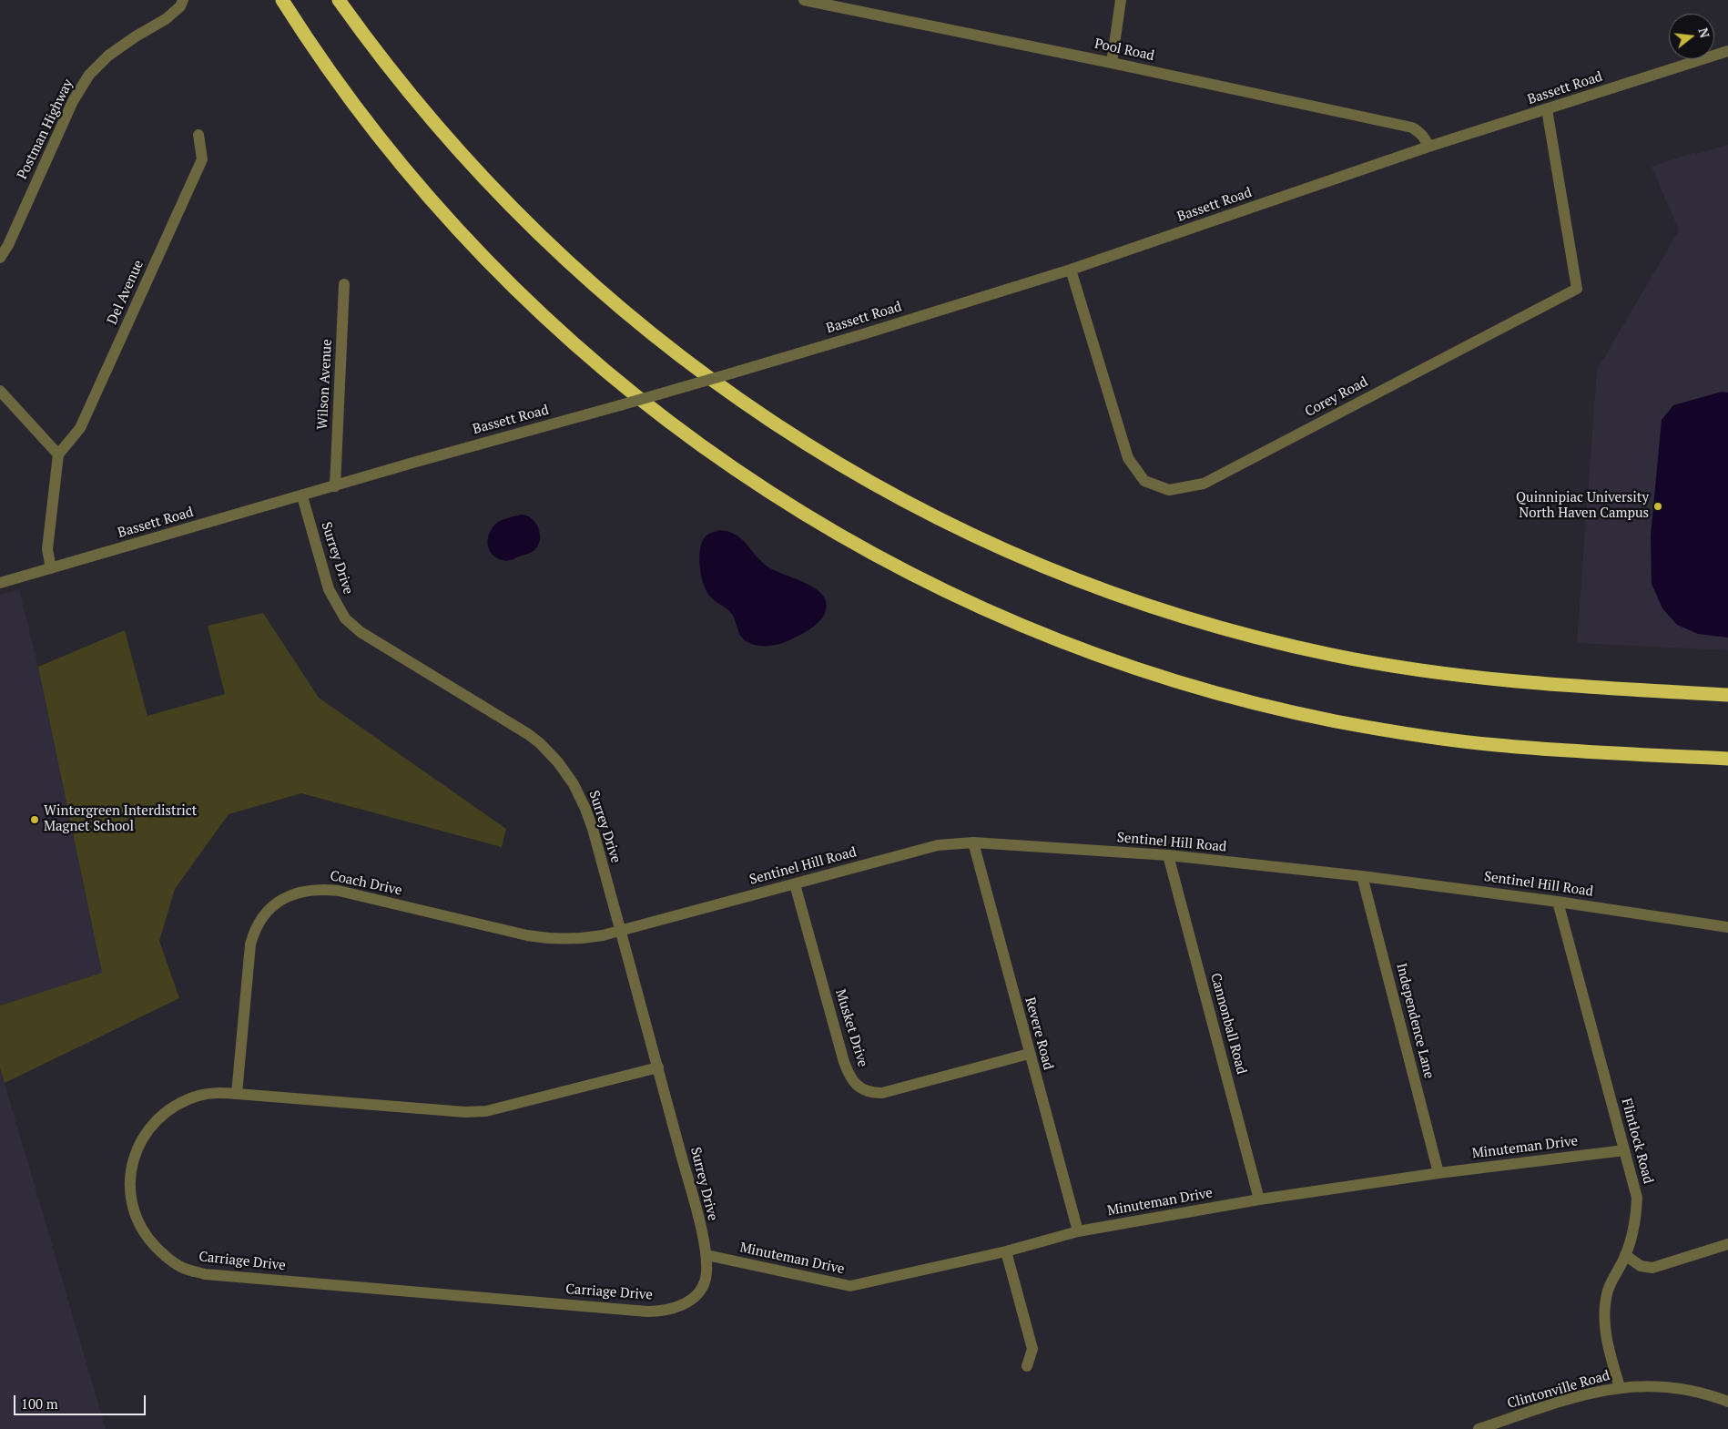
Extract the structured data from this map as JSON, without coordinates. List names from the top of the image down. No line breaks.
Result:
{"streets":{"street":["Pool Road","Bassett Road","Postman Highway","Del Avenue","Wilson Avenue","Corey Road","Surrey Drive","Sentinel Hill Road","Coach Drive","Independence Lane","Cannonball Road","Musket Drive","Revere Road","Flintlock Road","Minuteman Drive","Carriage Drive","Clintonville Road"]},"crossings":[["Pool Road","Bassett Road"],["Bassett Road","Wilson Avenue"],["Bassett Road","Corey Road"],["Bassett Road","Surrey Drive"],["Surrey Drive","Sentinel Hill Road"],["Surrey Drive","Coach Drive"],["Surrey Drive","Minuteman Drive"],["Surrey Drive","Carriage Drive"],["Sentinel Hill Road","Coach Drive"],["Sentinel Hill Road","Independence Lane"],["Sentinel Hill Road","Cannonball Road"],["Sentinel Hill Road","Musket Drive"],["Sentinel Hill Road","Revere Road"],["Sentinel Hill Road","Flintlock Road"],["Coach Drive","Carriage Drive"],["Independence Lane","Minuteman Drive"],["Cannonball Road","Minuteman Drive"],["Musket Drive","Revere Road"],["Revere Road","Minuteman Drive"],["Flintlock Road","Minuteman Drive"],["Flintlock Road","Clintonville Road"],["Minuteman Drive","Carriage Drive"]],"places":["Quinnipiac University North Haven Campus","Wintergreen Interdistrict Magnet School"],"scale_bar":"100 m","north":"right"}
